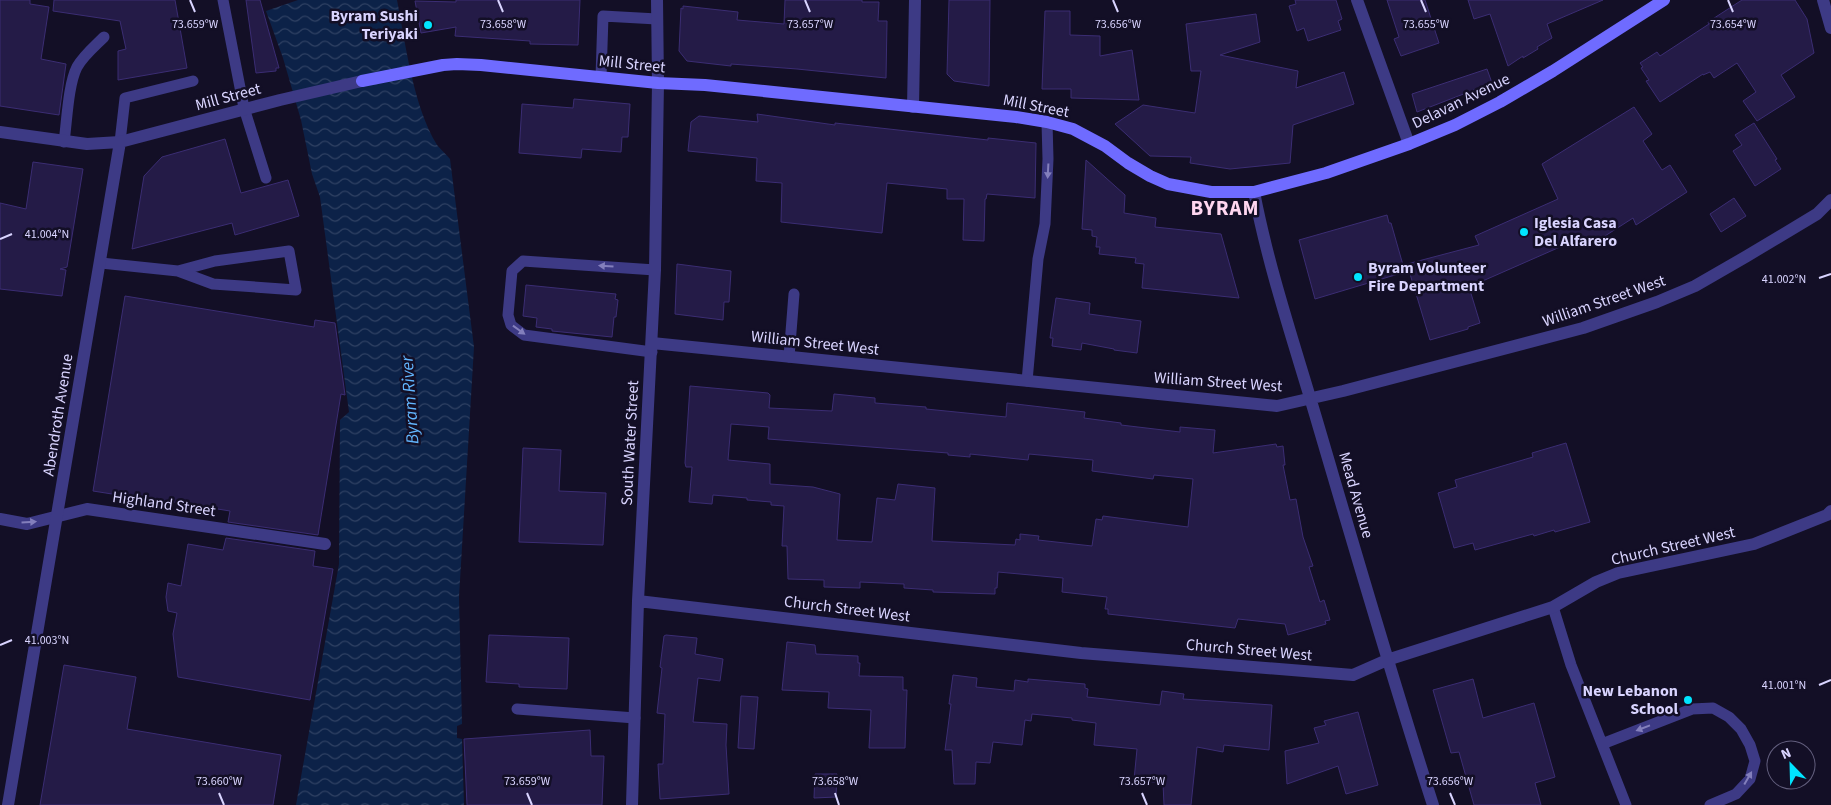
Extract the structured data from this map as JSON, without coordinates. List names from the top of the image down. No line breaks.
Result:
{"streets":{"main road":["Mill Street","Delavan Avenue"],"street":["William Street West","Abendroth Avenue","South Water Street","Mead Avenue","Highland Street","Church Street West"]},"crossings":[["Mill Street","Delavan Avenue"],["Mill Street","Abendroth Avenue"],["Mill Street","South Water Street"],["Mill Street","Mead Avenue"],["Delavan Avenue","Mead Avenue"],["William Street West","South Water Street"],["William Street West","Mead Avenue"],["Abendroth Avenue","Highland Street"],["South Water Street","Church Street West"],["Mead Avenue","Church Street West"]],"districts":["BYRAM"],"water":["Byram River"],"places":["Byram Sushi Teriyaki","Iglesia Casa Del Alfarero","Byram Volunteer Fire Department","New Lebanon School"],"north":"top left","coordinates":["73.659°W","73.658°W","73.657°W","73.656°W","73.655°W","73.654°W","41.004°N","41.002°N","41.003°N","41.001°N","73.660°W"]}
